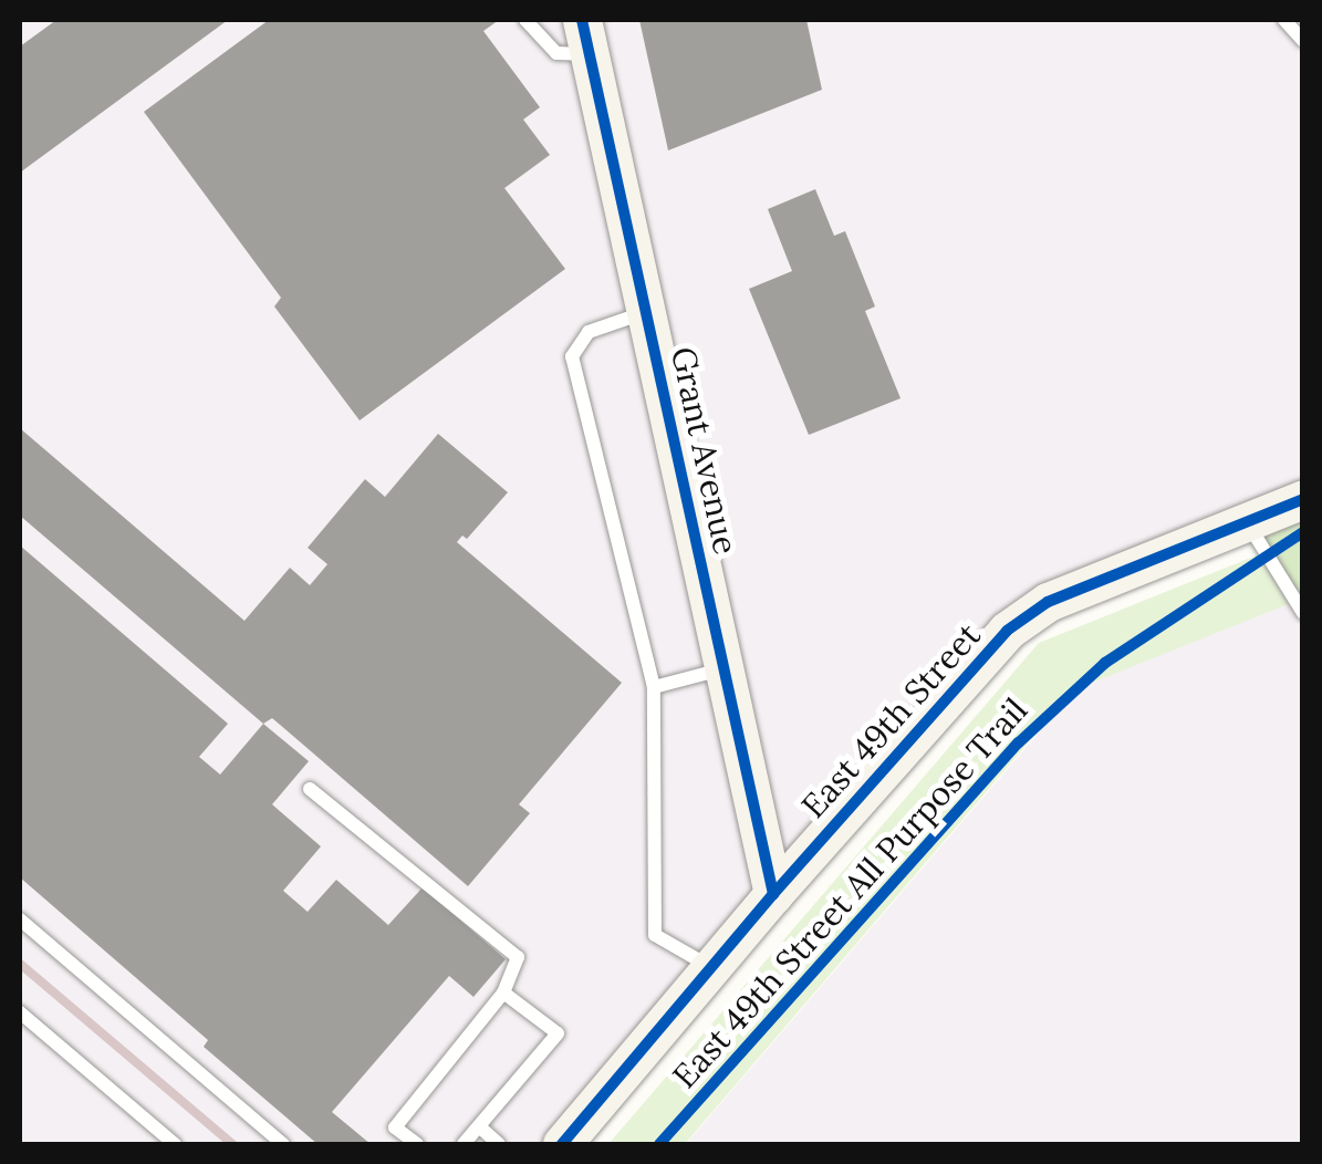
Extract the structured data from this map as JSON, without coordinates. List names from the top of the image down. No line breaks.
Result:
{"streets":{"street":["Grant Avenue","East 49th Street"],"cycle path":["East 49th Street All Purpose Trail"]},"crossings":[["Grant Avenue","East 49th Street"]]}
